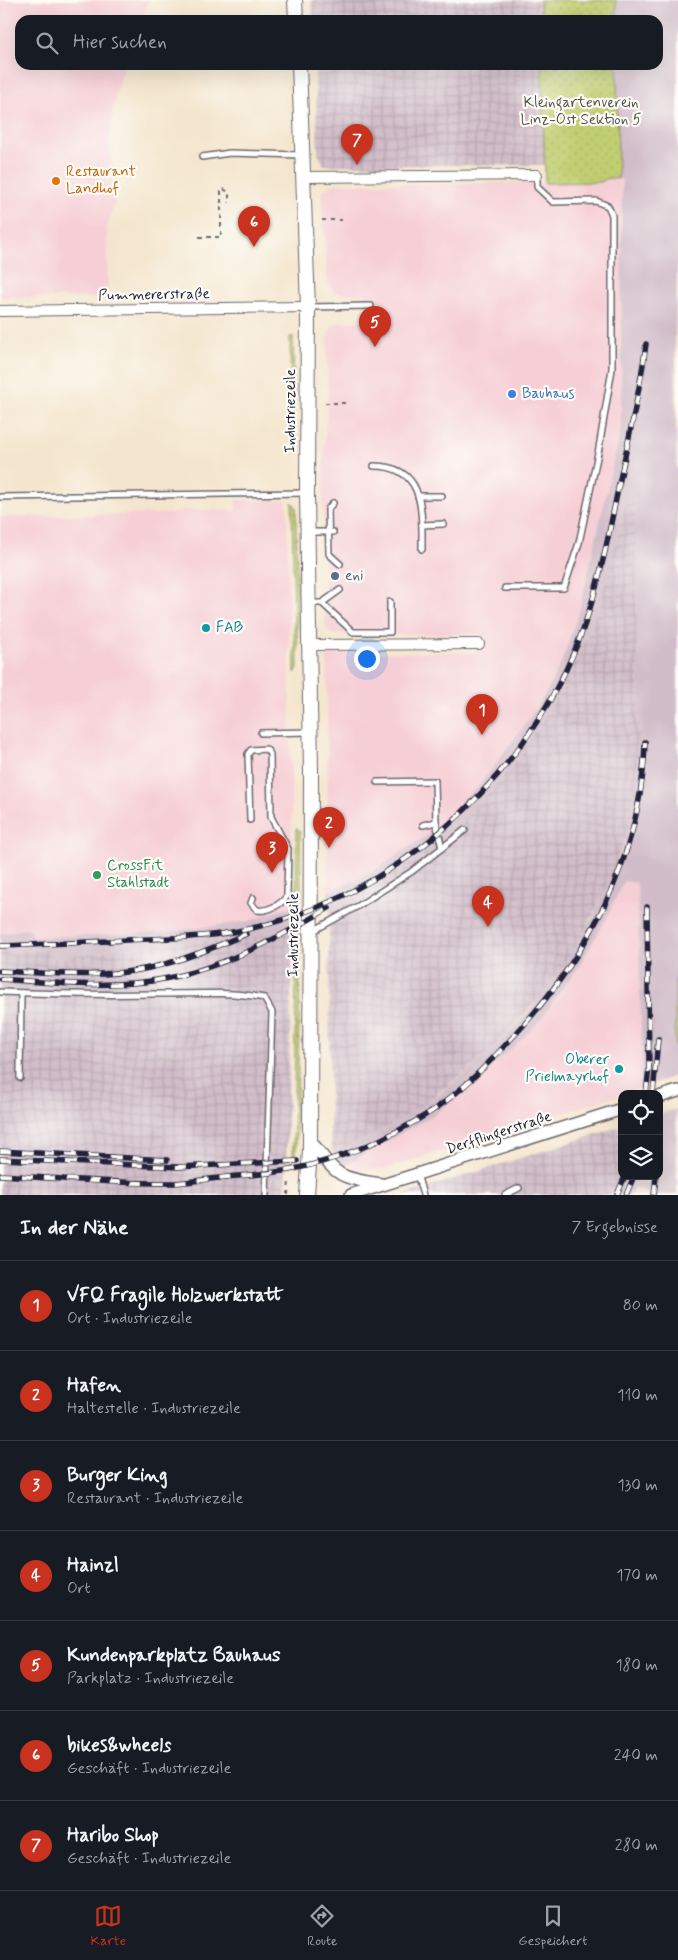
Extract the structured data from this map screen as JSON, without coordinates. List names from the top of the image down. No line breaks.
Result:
{"streets":{"main road":["Industriezeile"],"street":["Pummererstraße","Derfflingerstraße"]},"crossings":[["Pummererstraße","Industriezeile"],["Industriezeile","Derfflingerstraße"]],"parks":["Kleingartenverein Linz-Ost Sektion 5"],"places":["Restaurant Landhof","Bauhaus","eni","FAB","CrossFit Stahlstadt","Oberer Prielmayrhof"],"page":{"search":"Hier suchen","pins":["7","6","5","1","2","3","4"],"heading":["In der Nähe","7 Ergebnisse"],"list":[{"mark":"1","name":"VFQ Fragile Holzwerkstatt","note":"Ort · Industriezeile","value":"80 m"},{"mark":"2","name":"Hafen","note":"Haltestelle · Industriezeile","value":"110 m"},{"mark":"3","name":"Burger King","note":"Restaurant · Industriezeile","value":"130 m"},{"mark":"4","name":"Hainzl","note":"Ort","value":"170 m"},{"mark":"5","name":"Kundenparkplatz Bauhaus","note":"Parkplatz · Industriezeile","value":"180 m"},{"mark":"6","name":"bikes&wheels","note":"Geschäft · Industriezeile","value":"240 m"},{"mark":"7","name":"Haribo Shop","note":"Geschäft · Industriezeile","value":"280 m"}],"nav":["Karte","Route","Gespeichert"]}}
